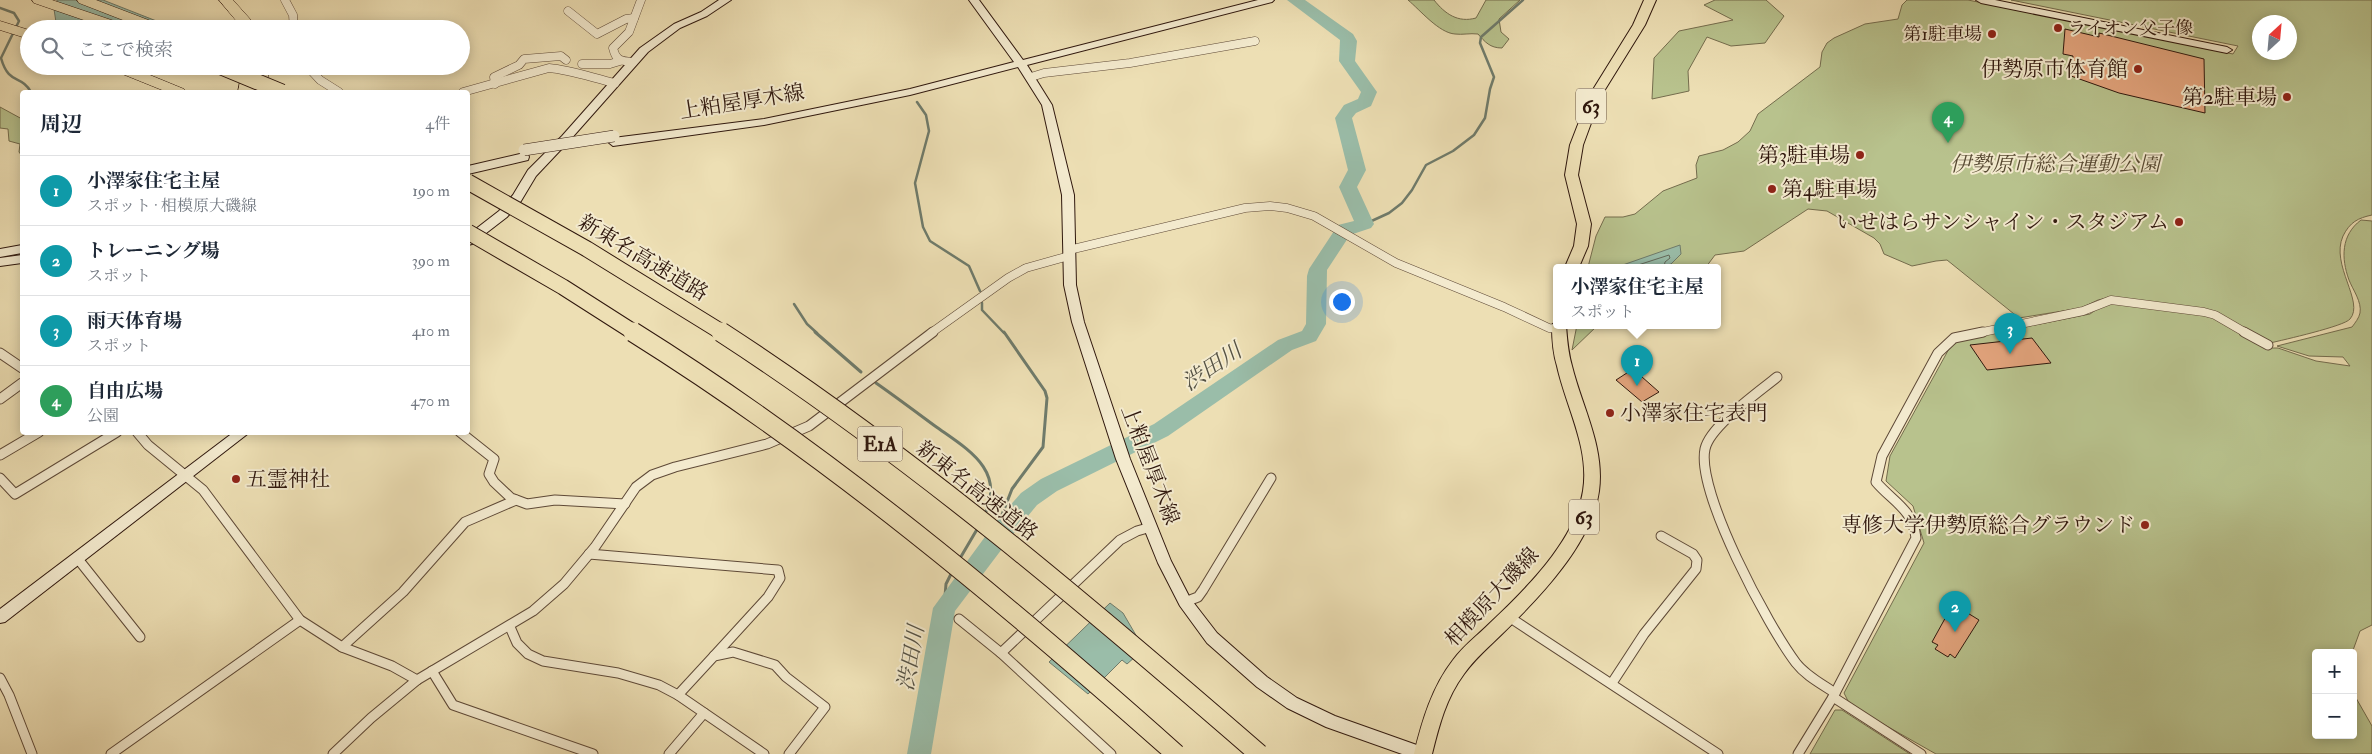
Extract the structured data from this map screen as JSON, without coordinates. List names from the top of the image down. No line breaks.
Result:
{"streets":{"highway":["新東名高速道路","E1A"],"main road":["上粕屋厚木線","63","相模原大磯線"]},"crossings":[["上粕屋厚木線","相模原大磯線"]],"water":["渋田川"],"parks":["伊勢原市総合運動公園"],"places":["ライオン父子像","第1駐車場","伊勢原市体育館","第2駐車場","第3駐車場","第4駐車場","いせはらサンシャイン・スタジアム","小澤家住宅表門","五霊神社","専修大学伊勢原総合グラウンド"],"north":"top right","page":{"search":"ここで検索","heading":["周辺","4件"],"pins":["4","3","1","2"],"list":[{"mark":"1","name":"小澤家住宅主屋","note":"スポット · 相模原大磯線","value":"190 m"},{"mark":"2","name":"トレーニング場","note":"スポット","value":"390 m"},{"mark":"3","name":"雨天体育場","note":"スポット","value":"410 m"},{"mark":"4","name":"自由広場","note":"公園","value":"470 m"}],"popup":["小澤家住宅主屋","スポット"],"map_buttons":["+","−"]}}
